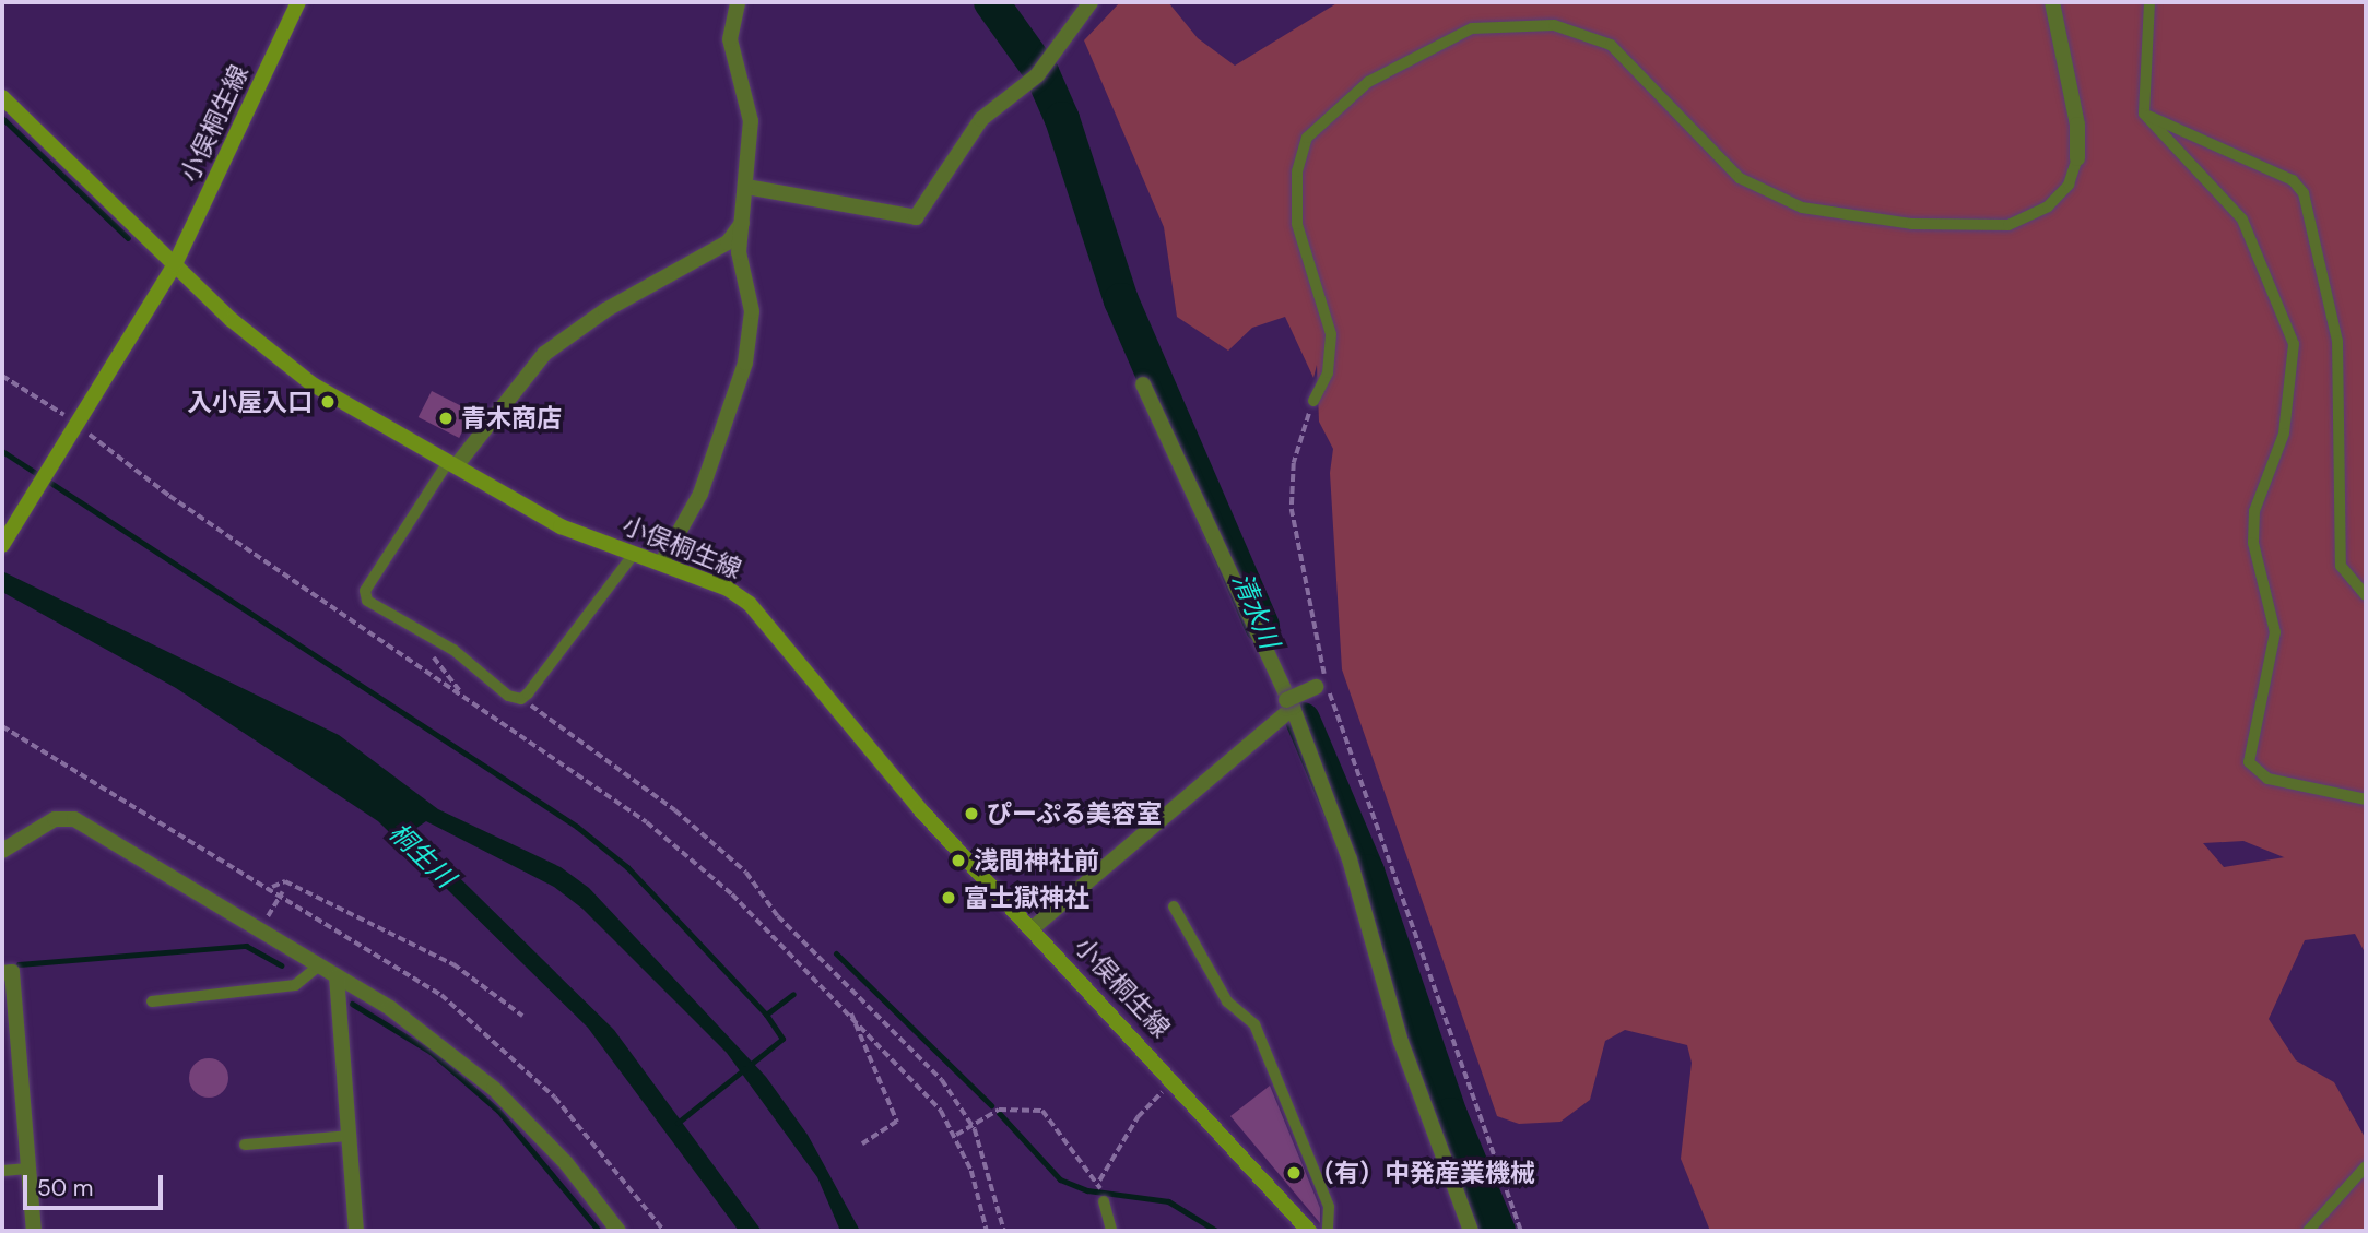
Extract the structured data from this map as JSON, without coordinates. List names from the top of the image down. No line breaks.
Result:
{"streets":{"main road":["小俣桐生線"]},"water":["清水川","桐生川"],"places":["入小屋入口","青木商店","ぴーぷる美容室","浅間神社前","富士獄神社","（有）中発産業機械"],"scale_bar":"50 m"}
